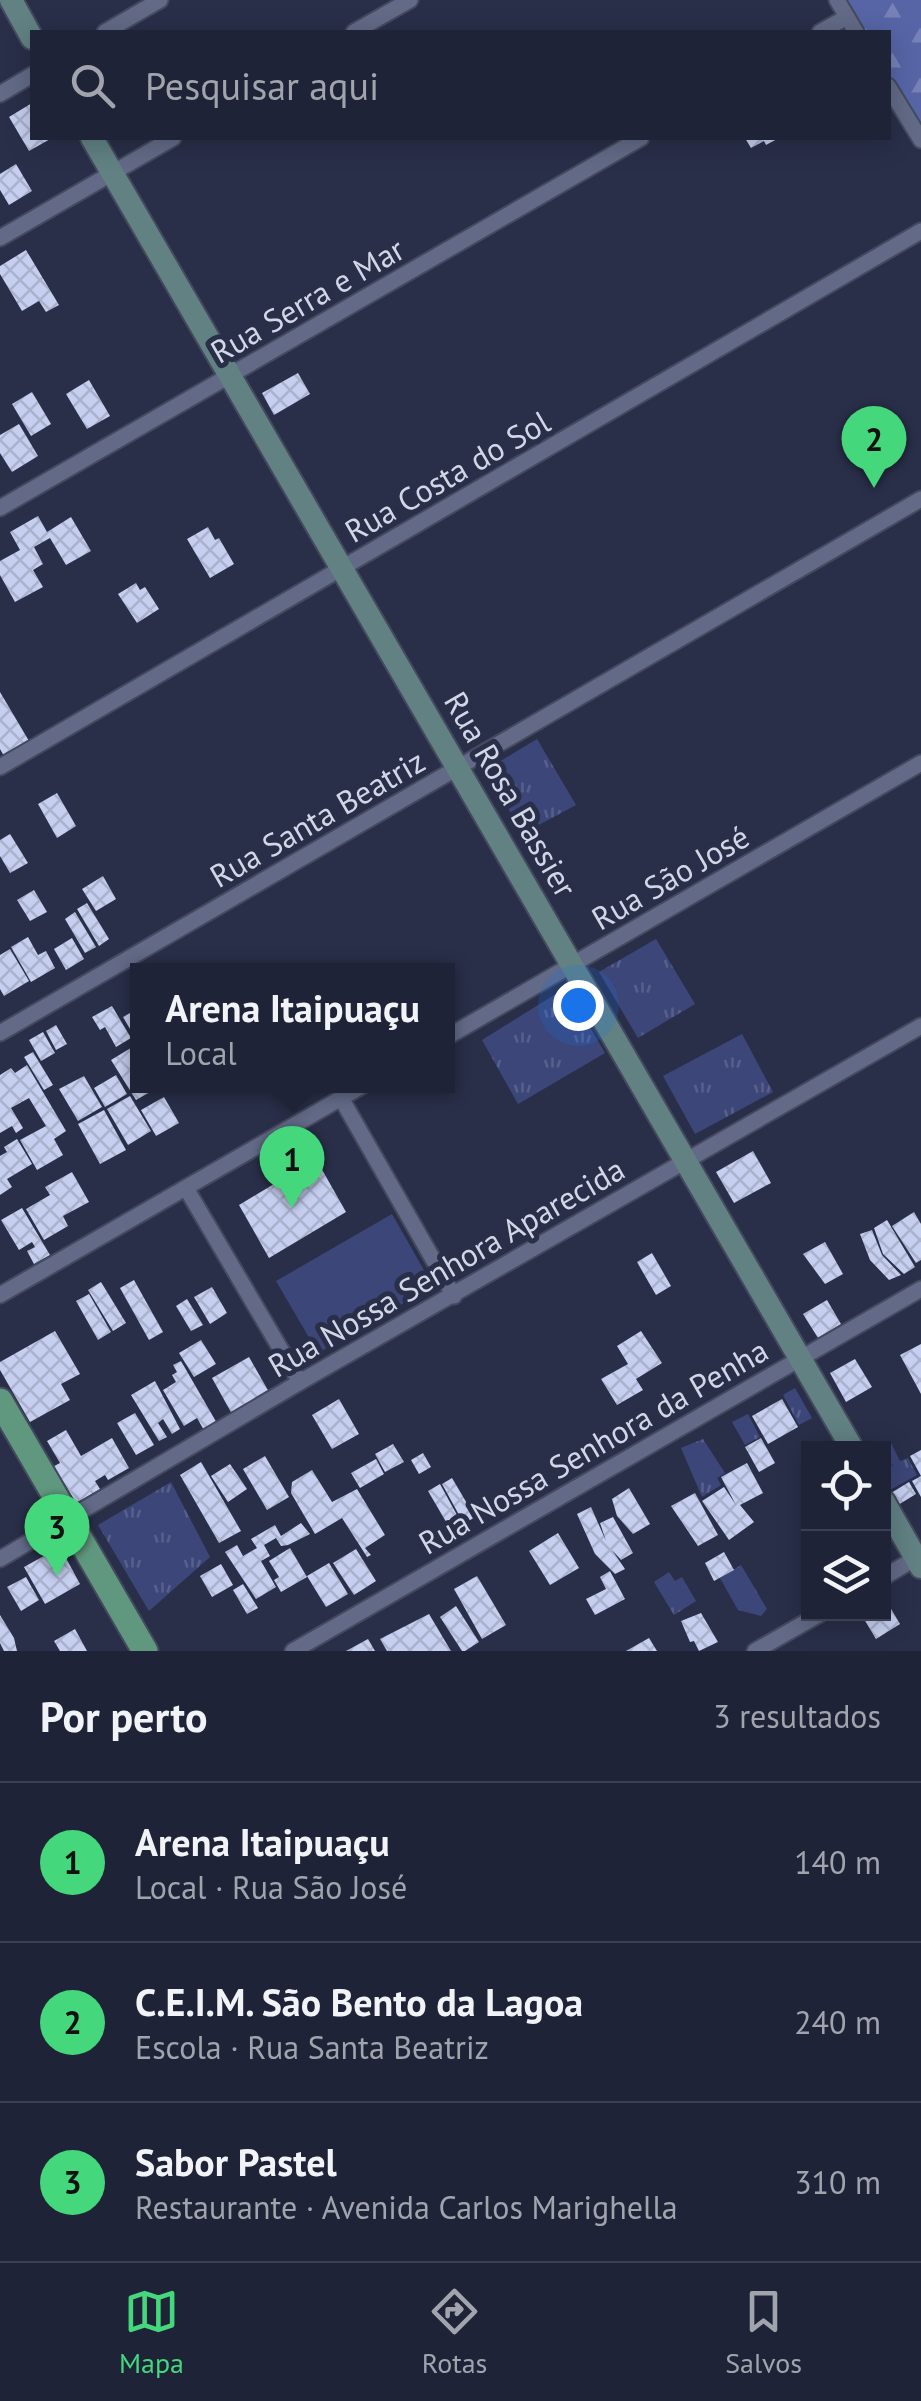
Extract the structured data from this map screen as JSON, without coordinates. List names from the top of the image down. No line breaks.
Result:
{"streets":{"street":["Rua Serra e Mar","Rua Costa do Sol","Rua Rosa Bassier","Rua Santa Beatriz","Rua São José","Rua Nossa Senhora Aparecida","Rua Nossa Senhora da Penha"]},"crossings":[["Rua Serra e Mar","Rua Rosa Bassier"],["Rua Costa do Sol","Rua Rosa Bassier"],["Rua Rosa Bassier","Rua Santa Beatriz"],["Rua Rosa Bassier","Rua São José"],["Rua Rosa Bassier","Rua Nossa Senhora Aparecida"],["Rua Rosa Bassier","Rua Nossa Senhora da Penha"]],"page":{"search":"Pesquisar aqui","pins":["2","1","3"],"popup":["Arena Itaipuaçu","Local"],"heading":["Por perto","3 resultados"],"list":[{"mark":"1","name":"Arena Itaipuaçu","note":"Local · Rua São José","value":"140 m"},{"mark":"2","name":"C.E.I.M. São Bento da Lagoa","note":"Escola · Rua Santa Beatriz","value":"240 m"},{"mark":"3","name":"Sabor Pastel","note":"Restaurante · Avenida Carlos Marighella","value":"310 m"}],"nav":["Mapa","Rotas","Salvos"]}}
